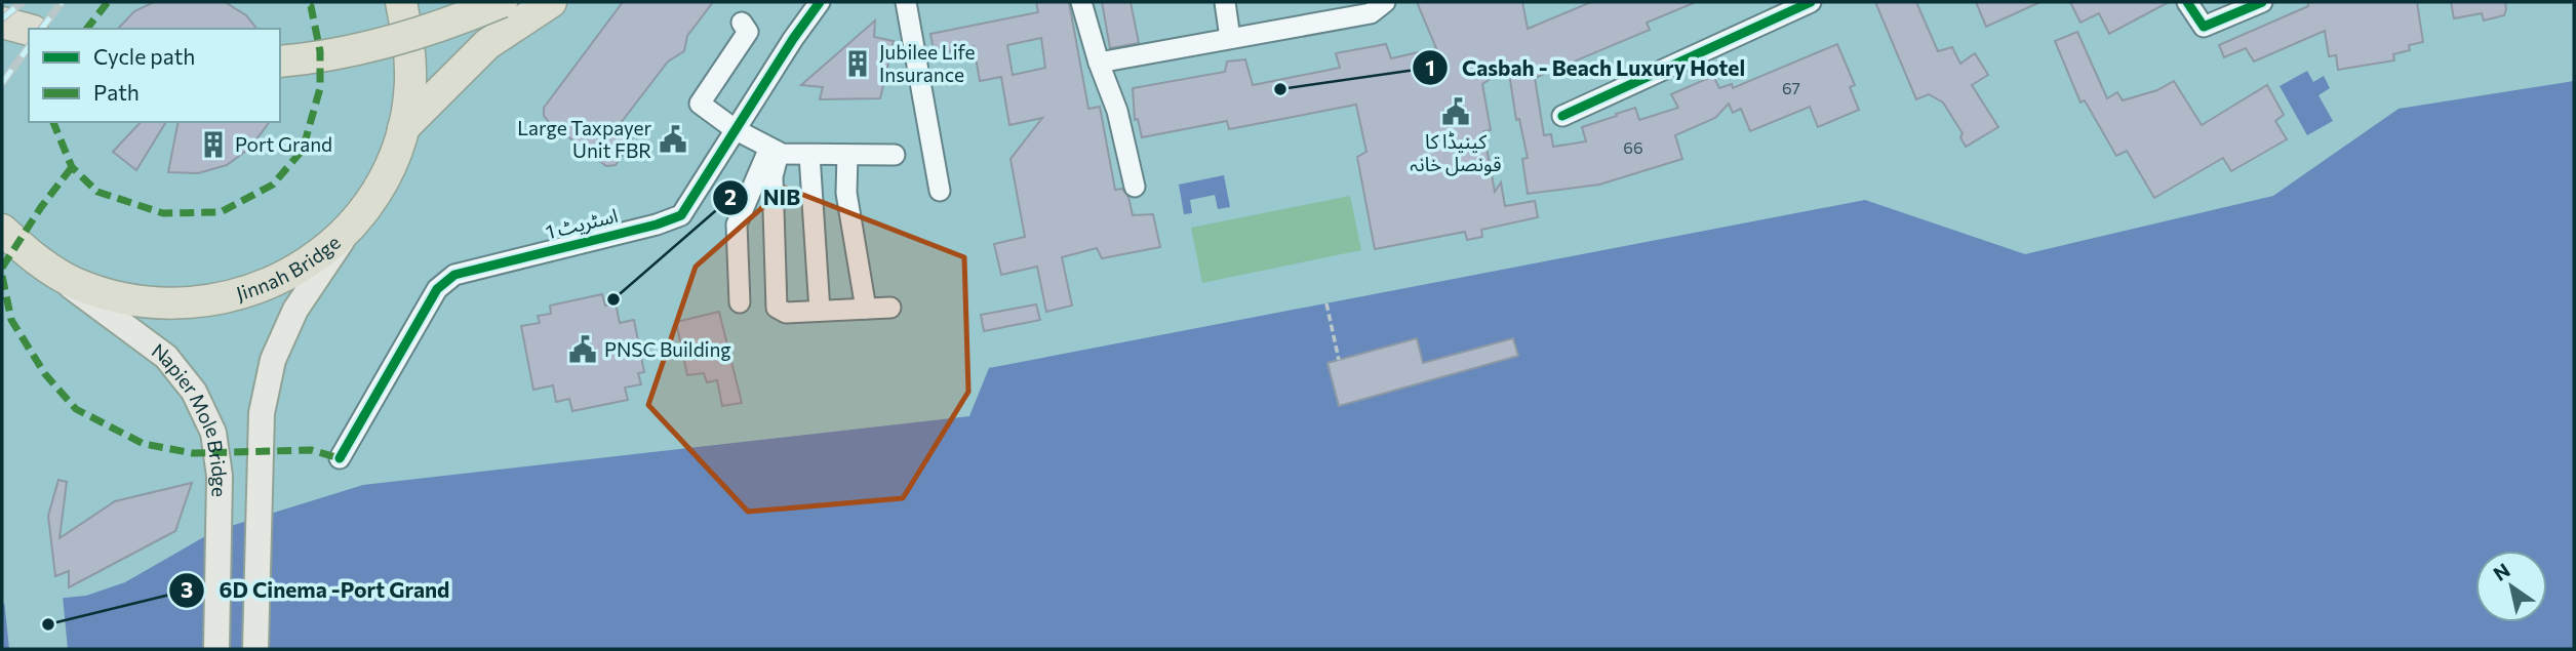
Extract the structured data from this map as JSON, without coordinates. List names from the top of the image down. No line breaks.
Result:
{"streets":{"highway":["Jinnah Bridge"],"main road":["Napier Mole Bridge"],"street":["اسٹریٹ 1"]},"crossings":[["Jinnah Bridge","Napier Mole Bridge"]],"places":{"building":["Jubilee Life Insurance","Port Grand"],"other":["Casbah - Beach Luxury Hotel","NIB","6D Cinema -Port Grand"],"public building":["کینیڈا کا قونصل خانہ","Large Taxpayer Unit FBR","PNSC Building"]},"house_numbers":["67","66"],"legend":["Cycle path","Path"],"north":"top left"}
